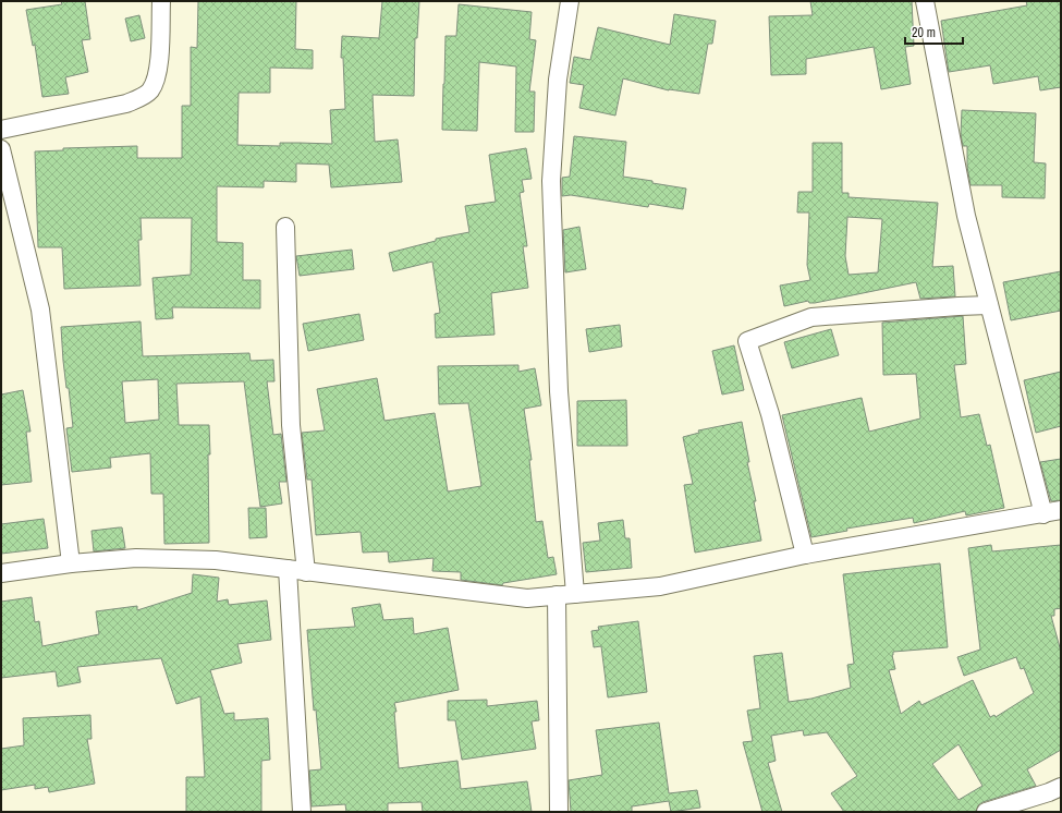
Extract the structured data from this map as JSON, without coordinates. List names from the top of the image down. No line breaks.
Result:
{"scale_bar":"20 m"}
